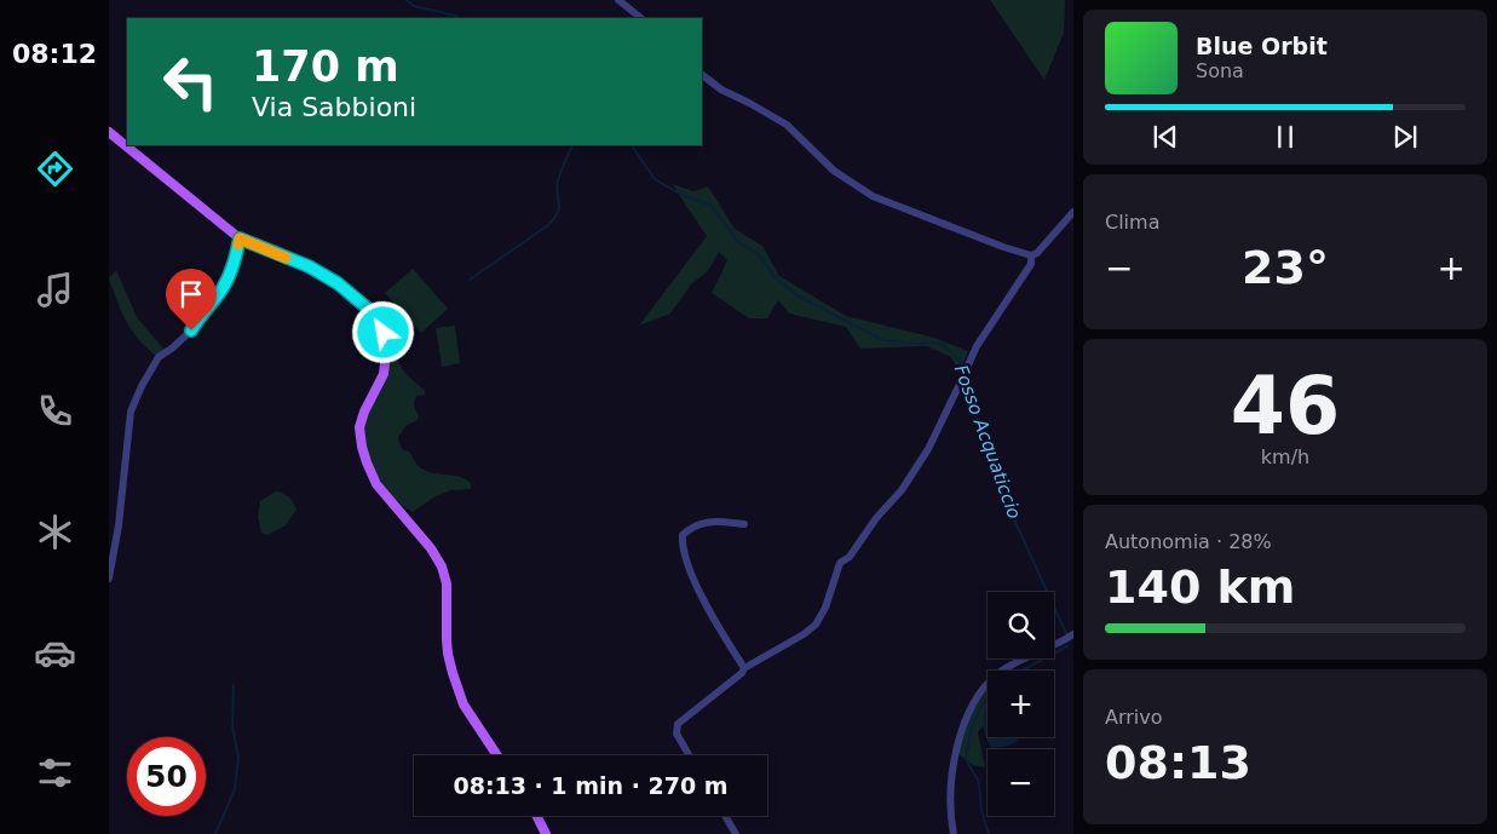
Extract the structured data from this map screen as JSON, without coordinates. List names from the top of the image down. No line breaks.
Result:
{"water":["Fosso Acquaticcio"],"page":{"tabs":"08:12","turn":["170 m","Via Sabbioni"],"song":["Blue Orbit","Sona"],"tile":["Clima",["46","km/h"],["Autonomia · 28%","140 km"],["Arrivo","08:13"]],"heat":["−","23°","+"],"map_buttons":["+","−"],"limit":"50","trip":"08:13 · 1 min · 270 m"}}
